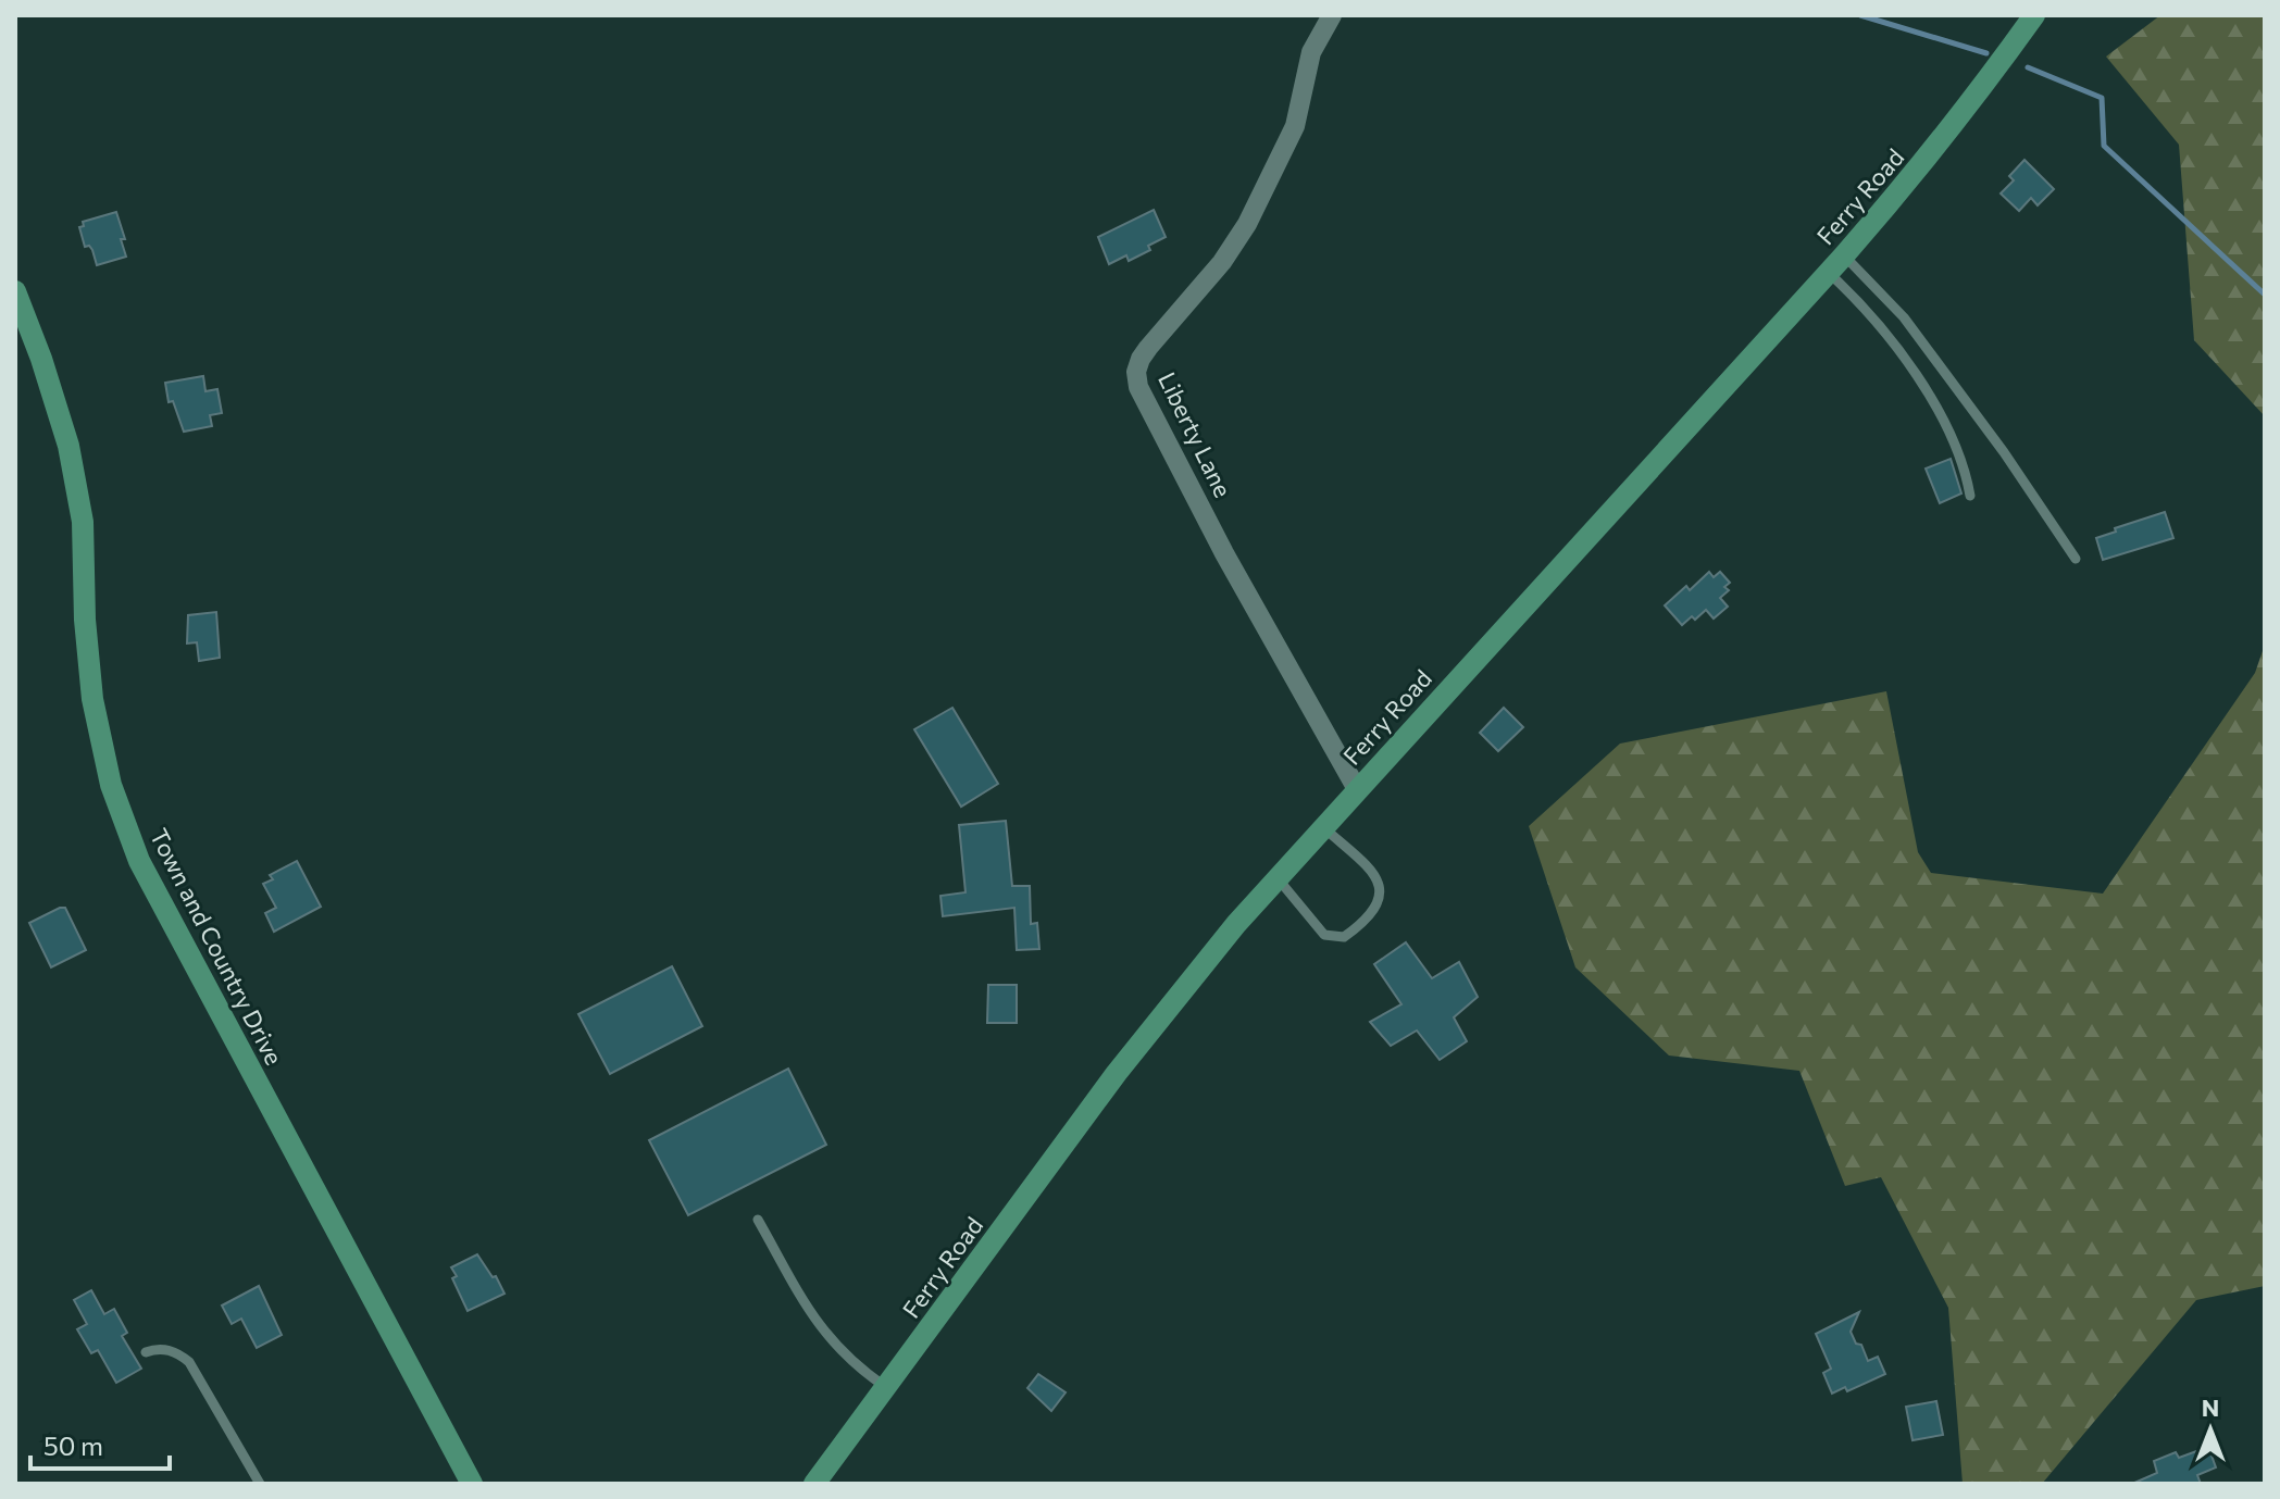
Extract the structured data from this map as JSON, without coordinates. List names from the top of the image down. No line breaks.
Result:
{"streets":{"main road":["Ferry Road","Town and Country Drive"],"street":["Liberty Lane"]},"crossings":[["Ferry Road","Liberty Lane"]],"scale_bar":"50 m","north":"top"}
